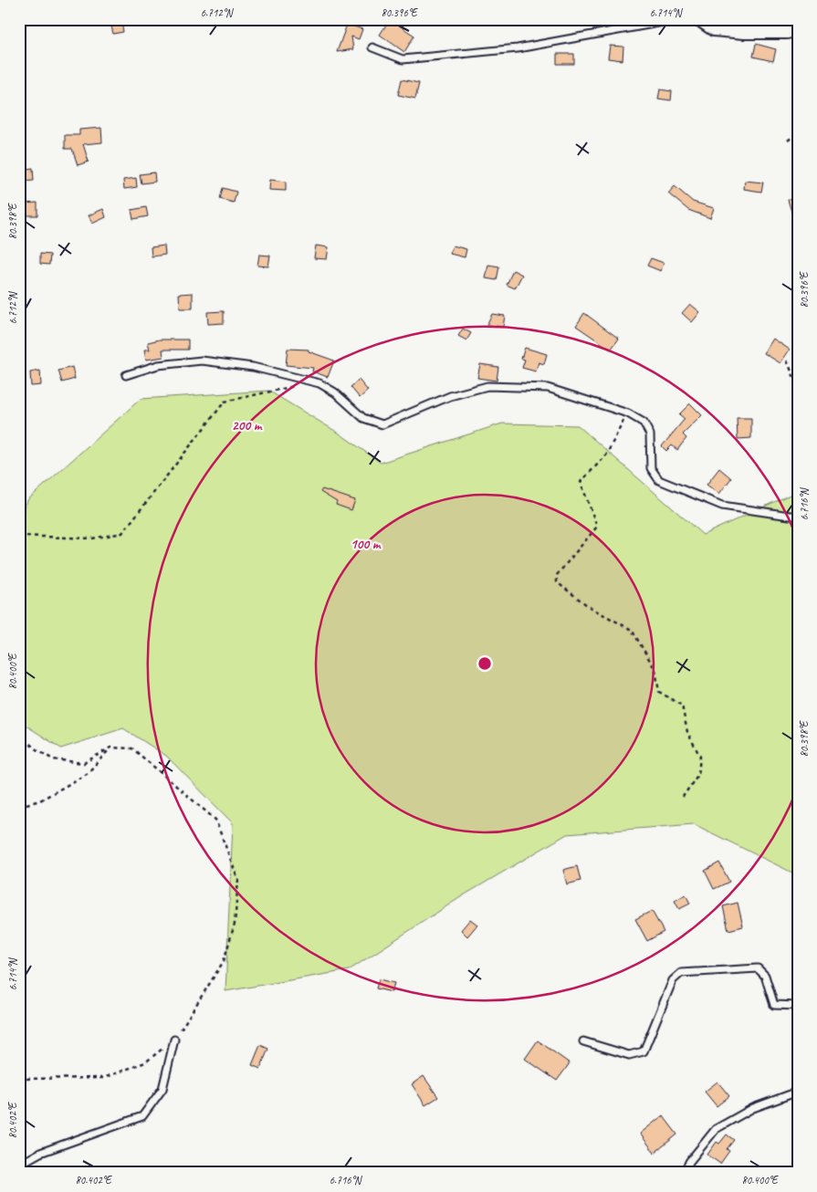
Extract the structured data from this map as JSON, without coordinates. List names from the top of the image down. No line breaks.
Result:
{"coordinates":["6.712°N","80.396°E","6.714°N","80.398°E","6.716°N","80.400°E","80.402°E"],"rings":["200 m","100 m"]}
